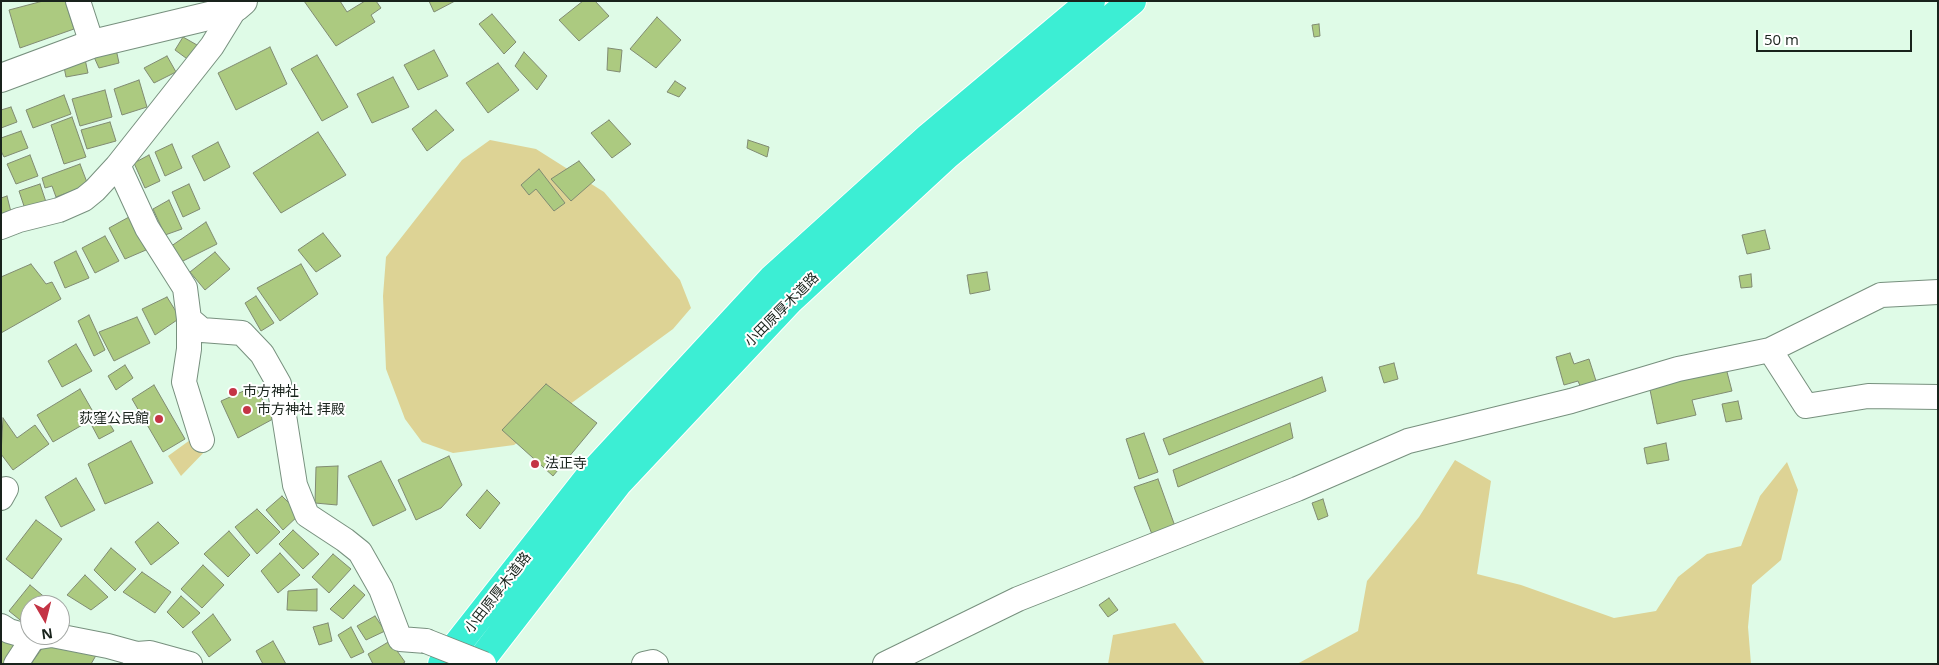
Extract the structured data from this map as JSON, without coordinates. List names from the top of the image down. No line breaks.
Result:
{"streets":{"highway":["小田原厚木道路"]},"places":["市方神社","市方神社 拝殿","荻窪公民館","法正寺"],"scale_bar":"50 m","north":"bottom"}
